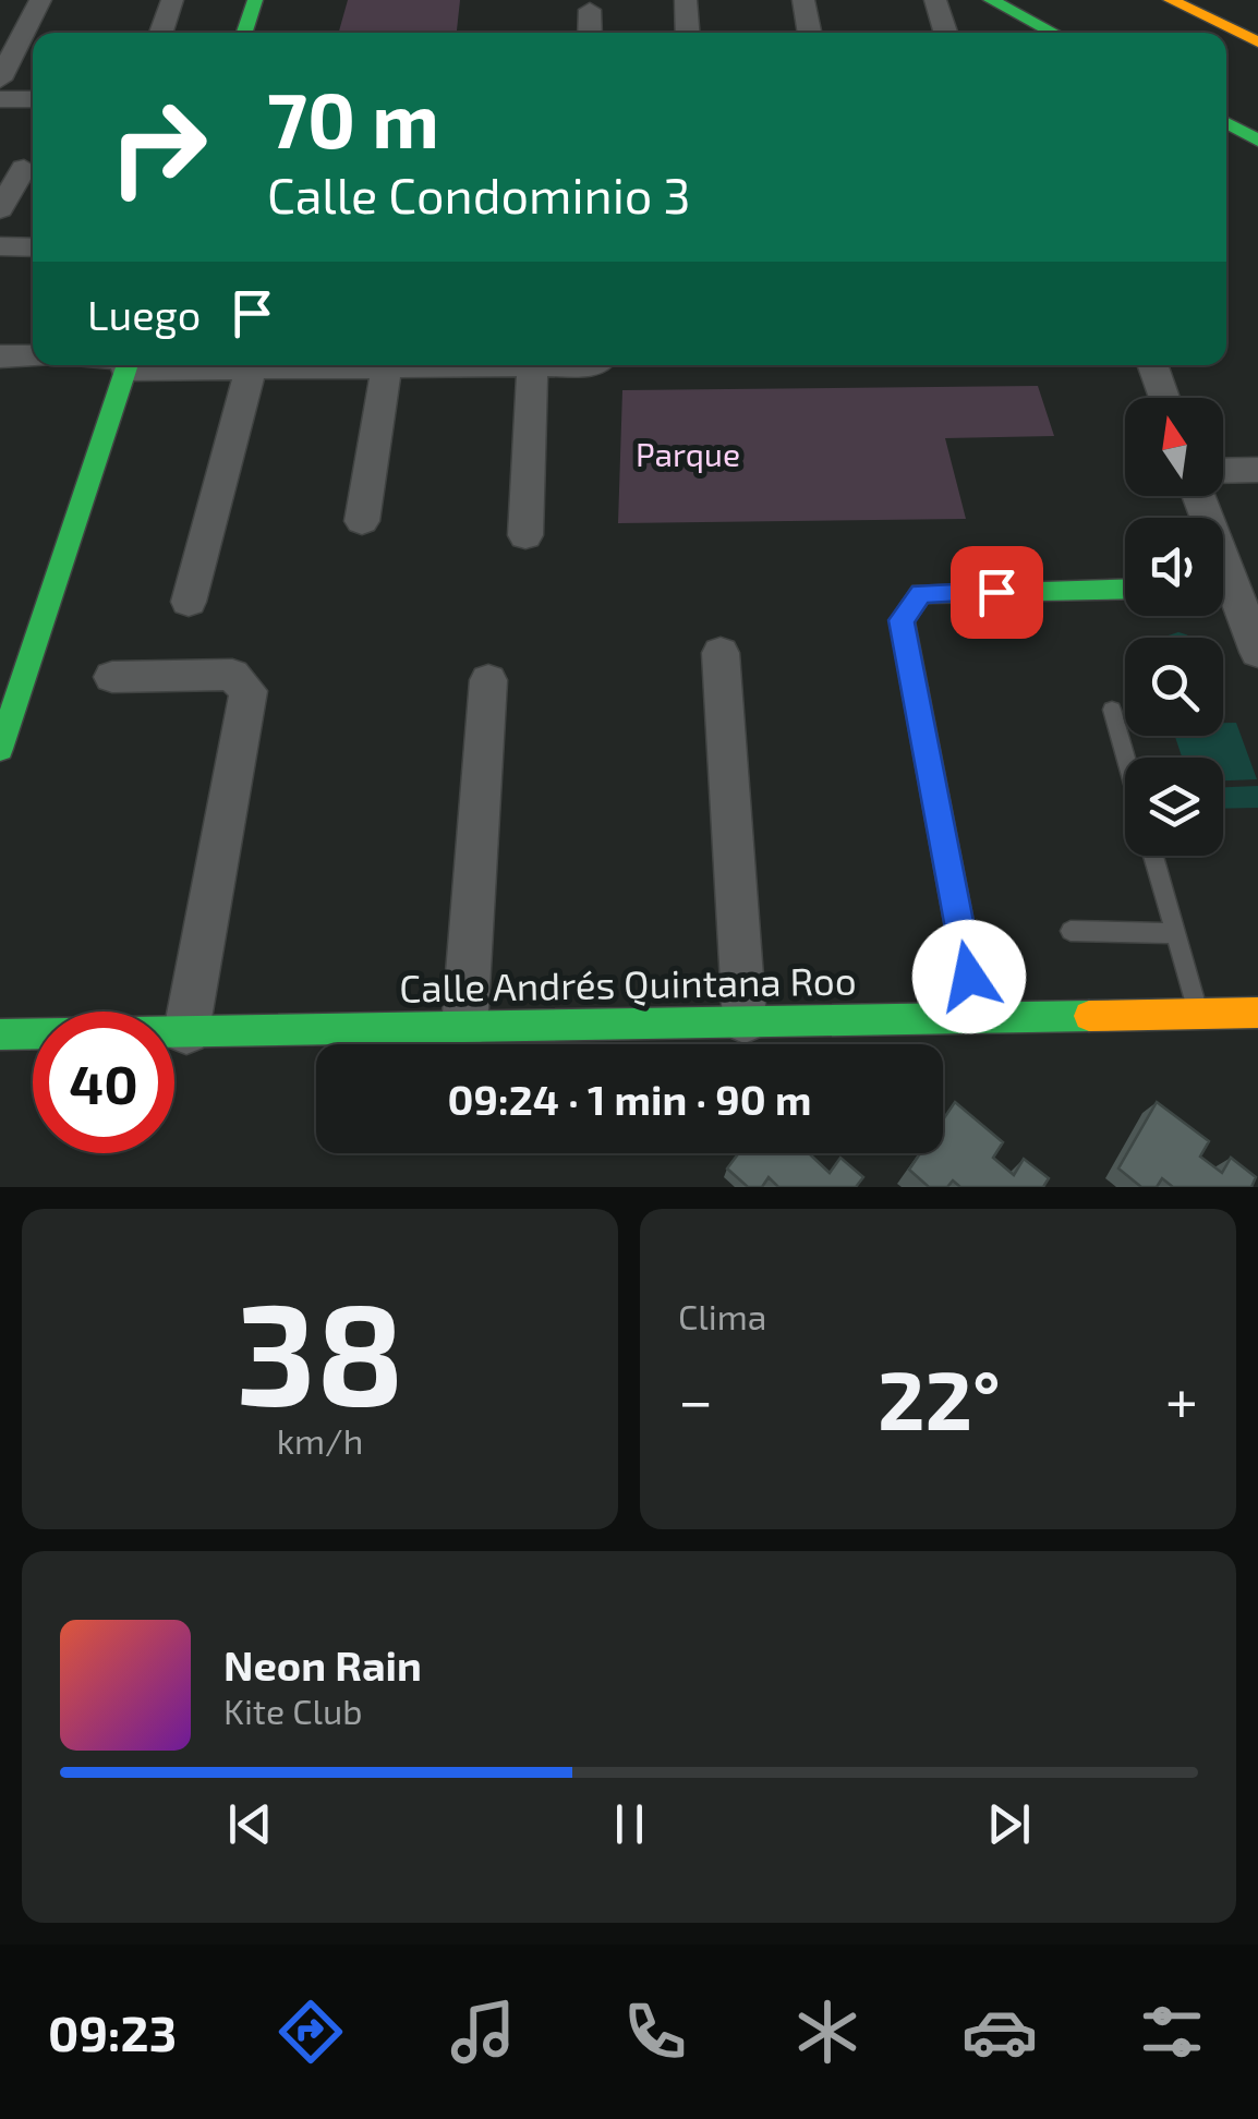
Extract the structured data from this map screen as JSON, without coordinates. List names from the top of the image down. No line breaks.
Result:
{"streets":{"main road":["Calle Andrés Quintana Roo"]},"parks":["Parque"],"north":"top","page":{"turn":["70 m","Calle Condominio 3"],"then":"Luego","limit":"40","trip":"09:24 · 1 min · 90 m","tile":[["38","km/h"],"Clima"],"heat":["−","22°","+"],"song":["Neon Rain","Kite Club"],"tabs":"09:23"}}
